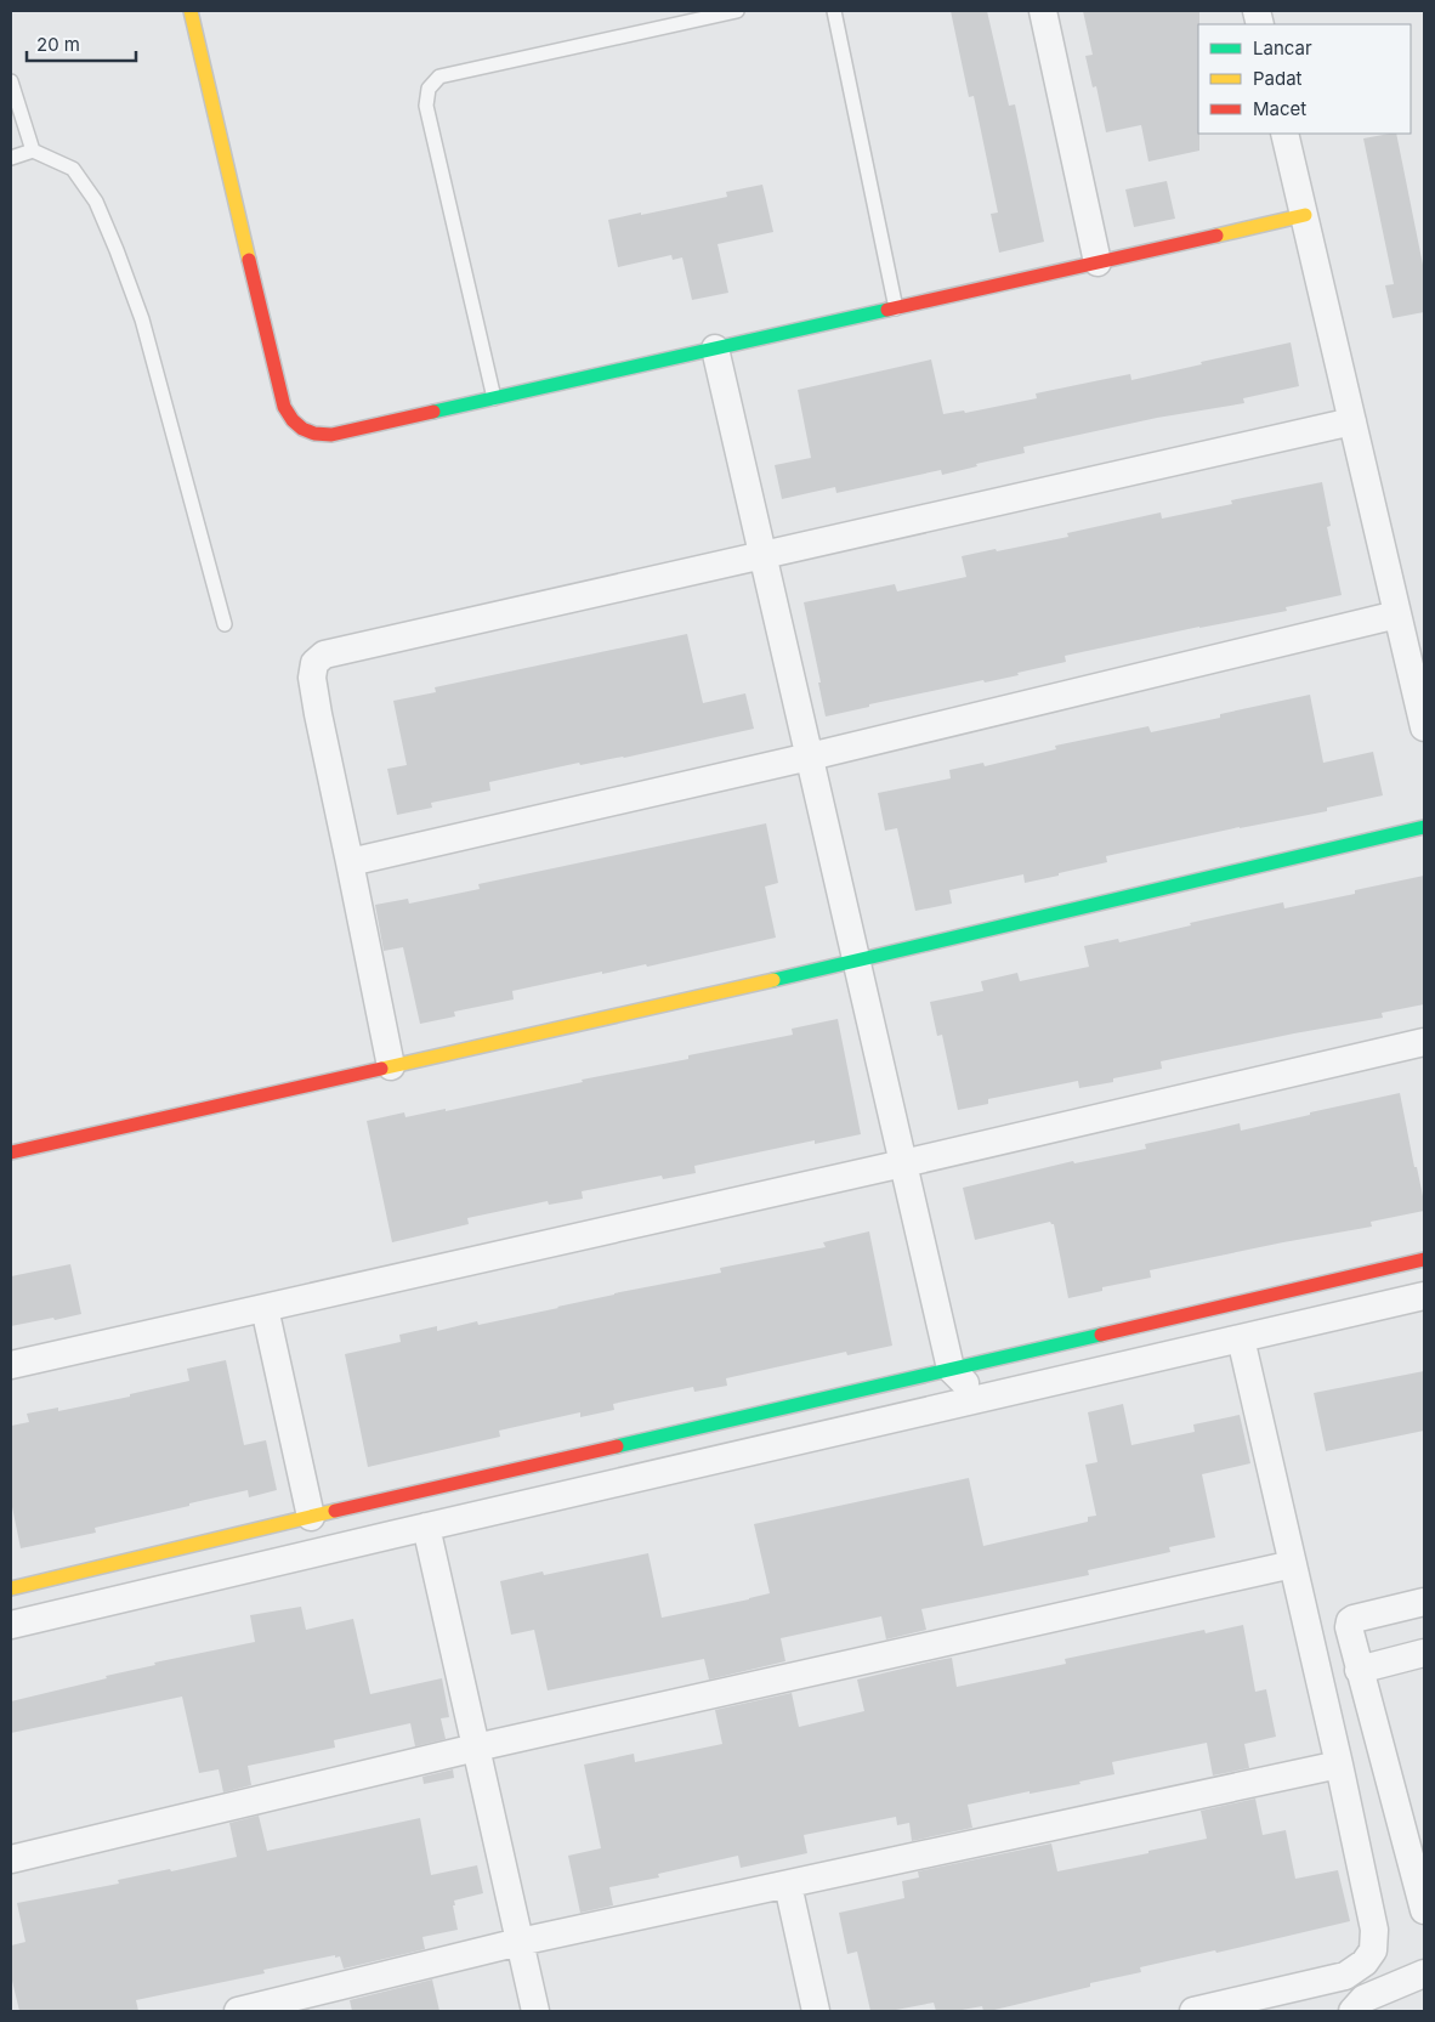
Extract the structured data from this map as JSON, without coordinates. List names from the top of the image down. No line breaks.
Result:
{"legend":["Lancar","Padat","Macet"],"scale_bar":"20 m"}
